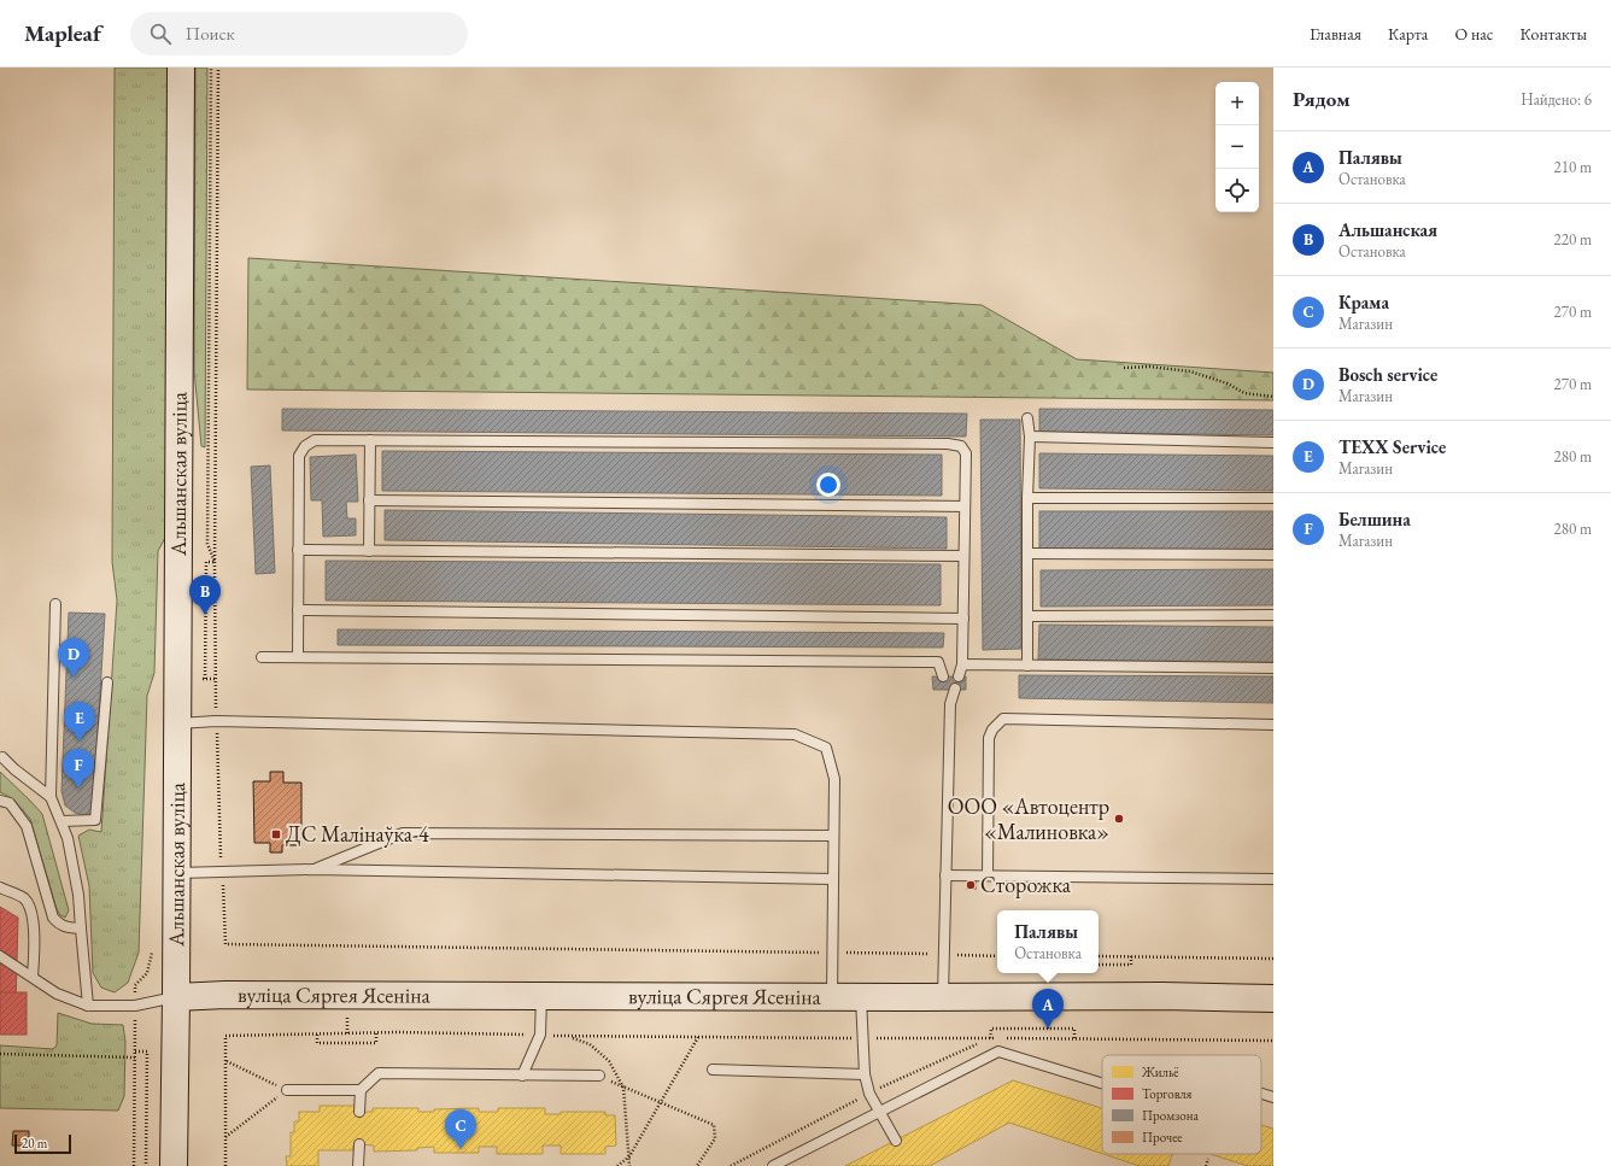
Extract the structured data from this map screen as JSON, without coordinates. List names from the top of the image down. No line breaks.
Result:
{"streets":{"main road":["Альшанская вуліца","вуліца Сяргея Ясеніна"]},"crossings":[["Альшанская вуліца","вуліца Сяргея Ясеніна"]],"places":{"other":["ООО «Автоцентр «Малиновка»","Сторожка"],"transit":["ДС Малінаўка-4"]},"legend":["Жильё","Торговля","Промзона","Прочее"],"scale_bar":"20 m","page":{"header":"Mapleaf","search":"Поиск","nav":["Главная","Карта","О нас","Контакты"],"heading":["Рядом","Найдено: 6"],"map_buttons":["+","−"],"list":[{"mark":"A","name":"Палявы","note":"Остановка","value":"210 m"},{"mark":"B","name":"Альшанская","note":"Остановка","value":"220 m"},{"mark":"C","name":"Крама","note":"Магазин","value":"270 m"},{"mark":"D","name":"Bosch service","note":"Магазин","value":"270 m"},{"mark":"E","name":"TEXX Service","note":"Магазин","value":"280 m"},{"mark":"F","name":"Белшина","note":"Магазин","value":"280 m"}],"pins":["B","D","E","F","A","C"],"popup":["Палявы","Остановка"],"scale":"20 m"}}
